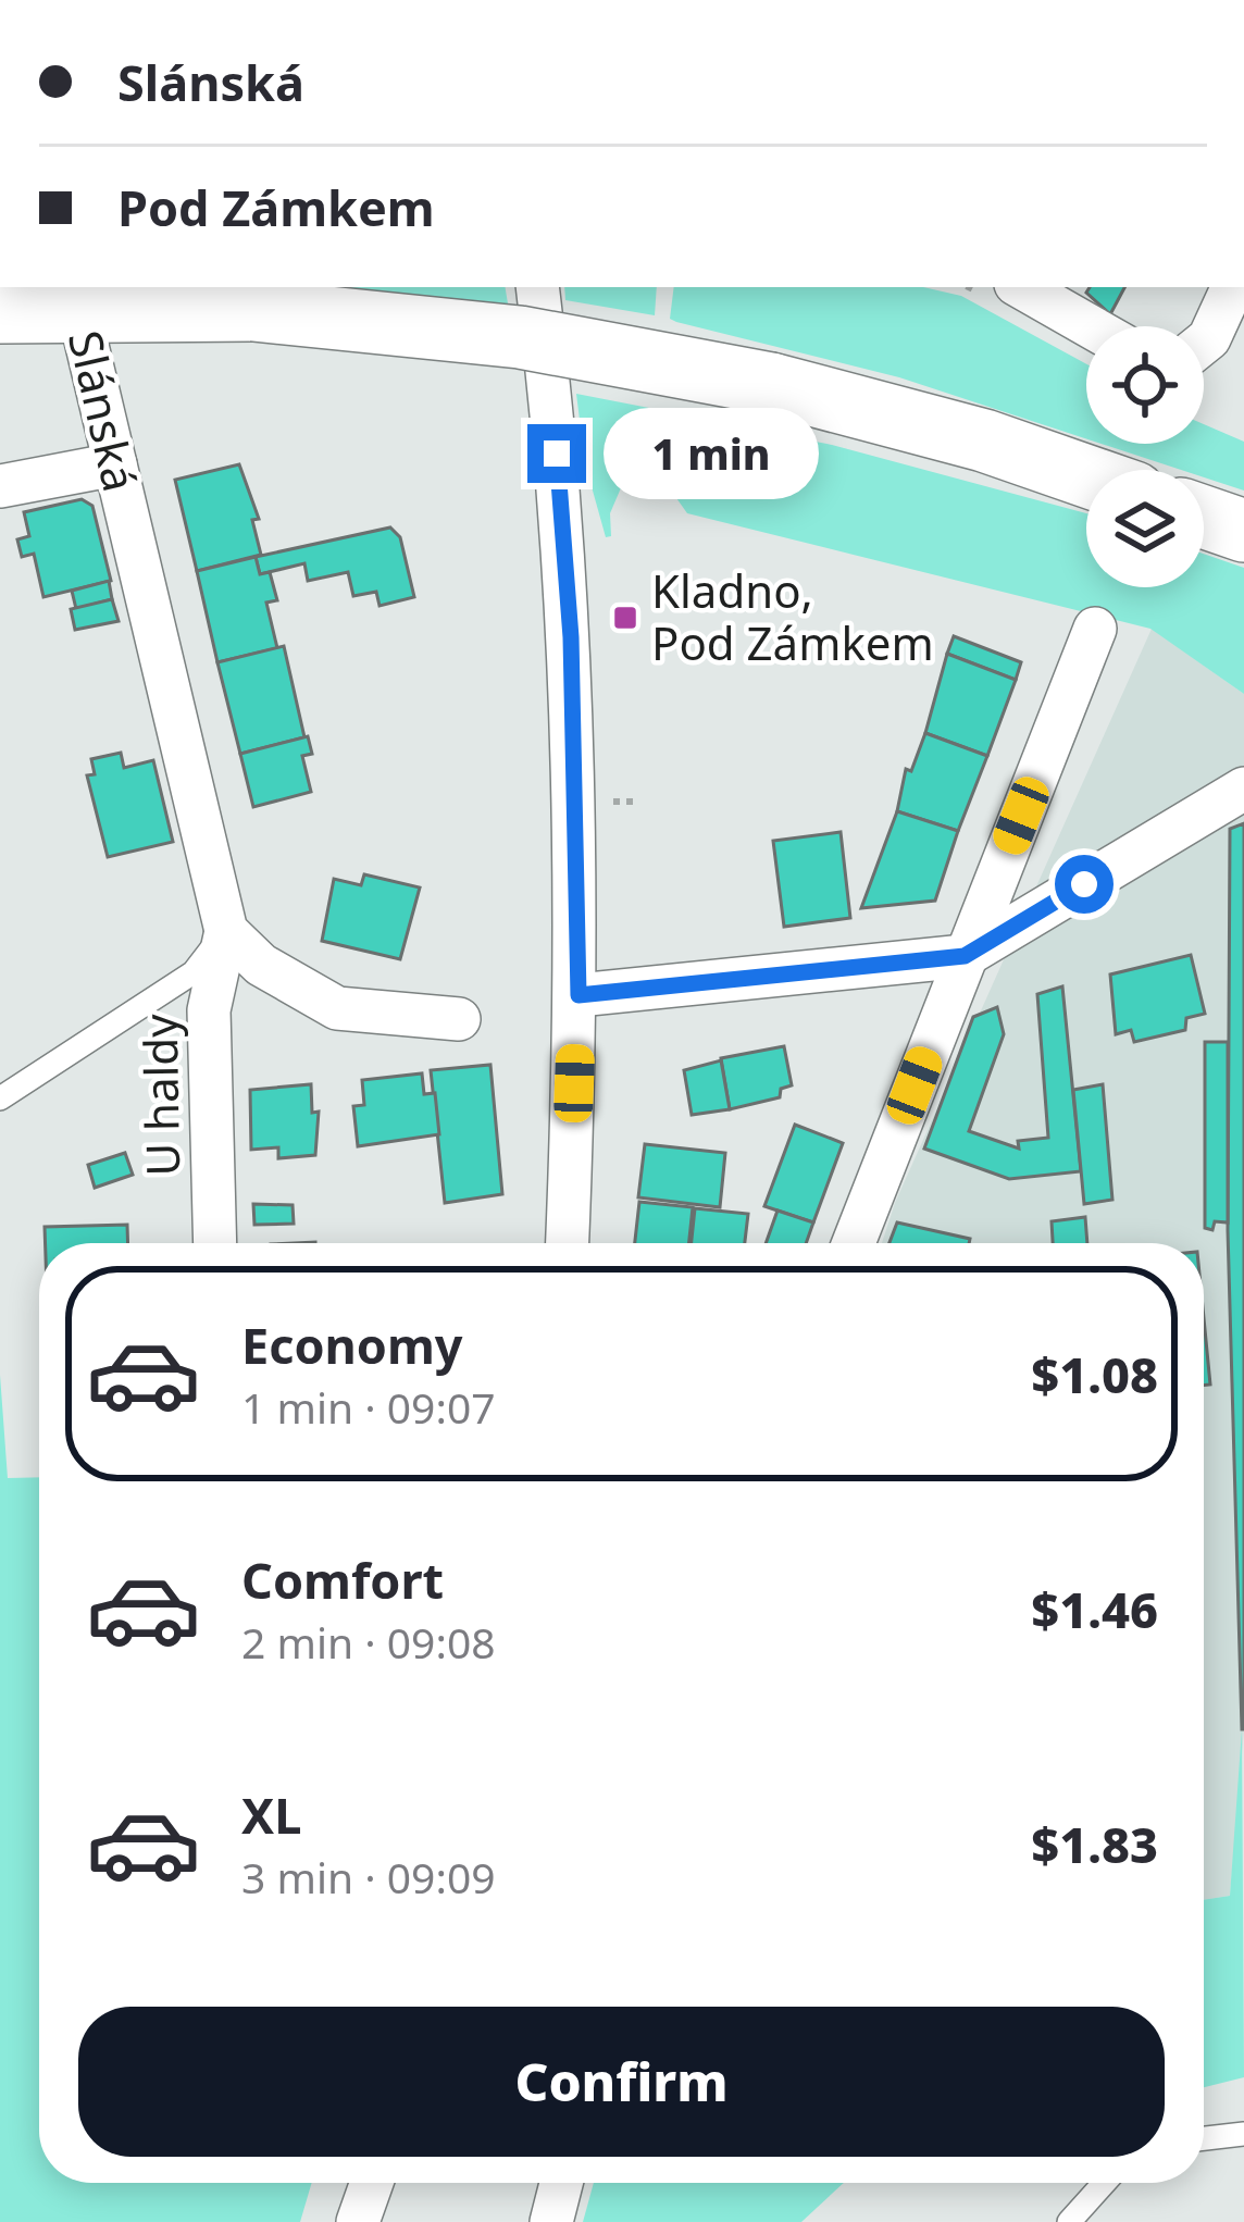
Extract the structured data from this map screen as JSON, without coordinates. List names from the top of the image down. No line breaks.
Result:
{"streets":{"main road":["Slánská"],"street":["U haldy"]},"crossings":[["Slánská","U haldy"]],"places":{"transit":["Kladno, Pod Zámkem"]},"page":{"banner":["Slánská","Pod Zámkem"],"bubble":"1 min","list":[{"name":"Economy","note":"1 min · 09:07","value":"$1.08"},{"name":"Comfort","note":"2 min · 09:08","value":"$1.46"},{"name":"XL","note":"3 min · 09:09","value":"$1.83"}],"buttons":"Confirm"}}
